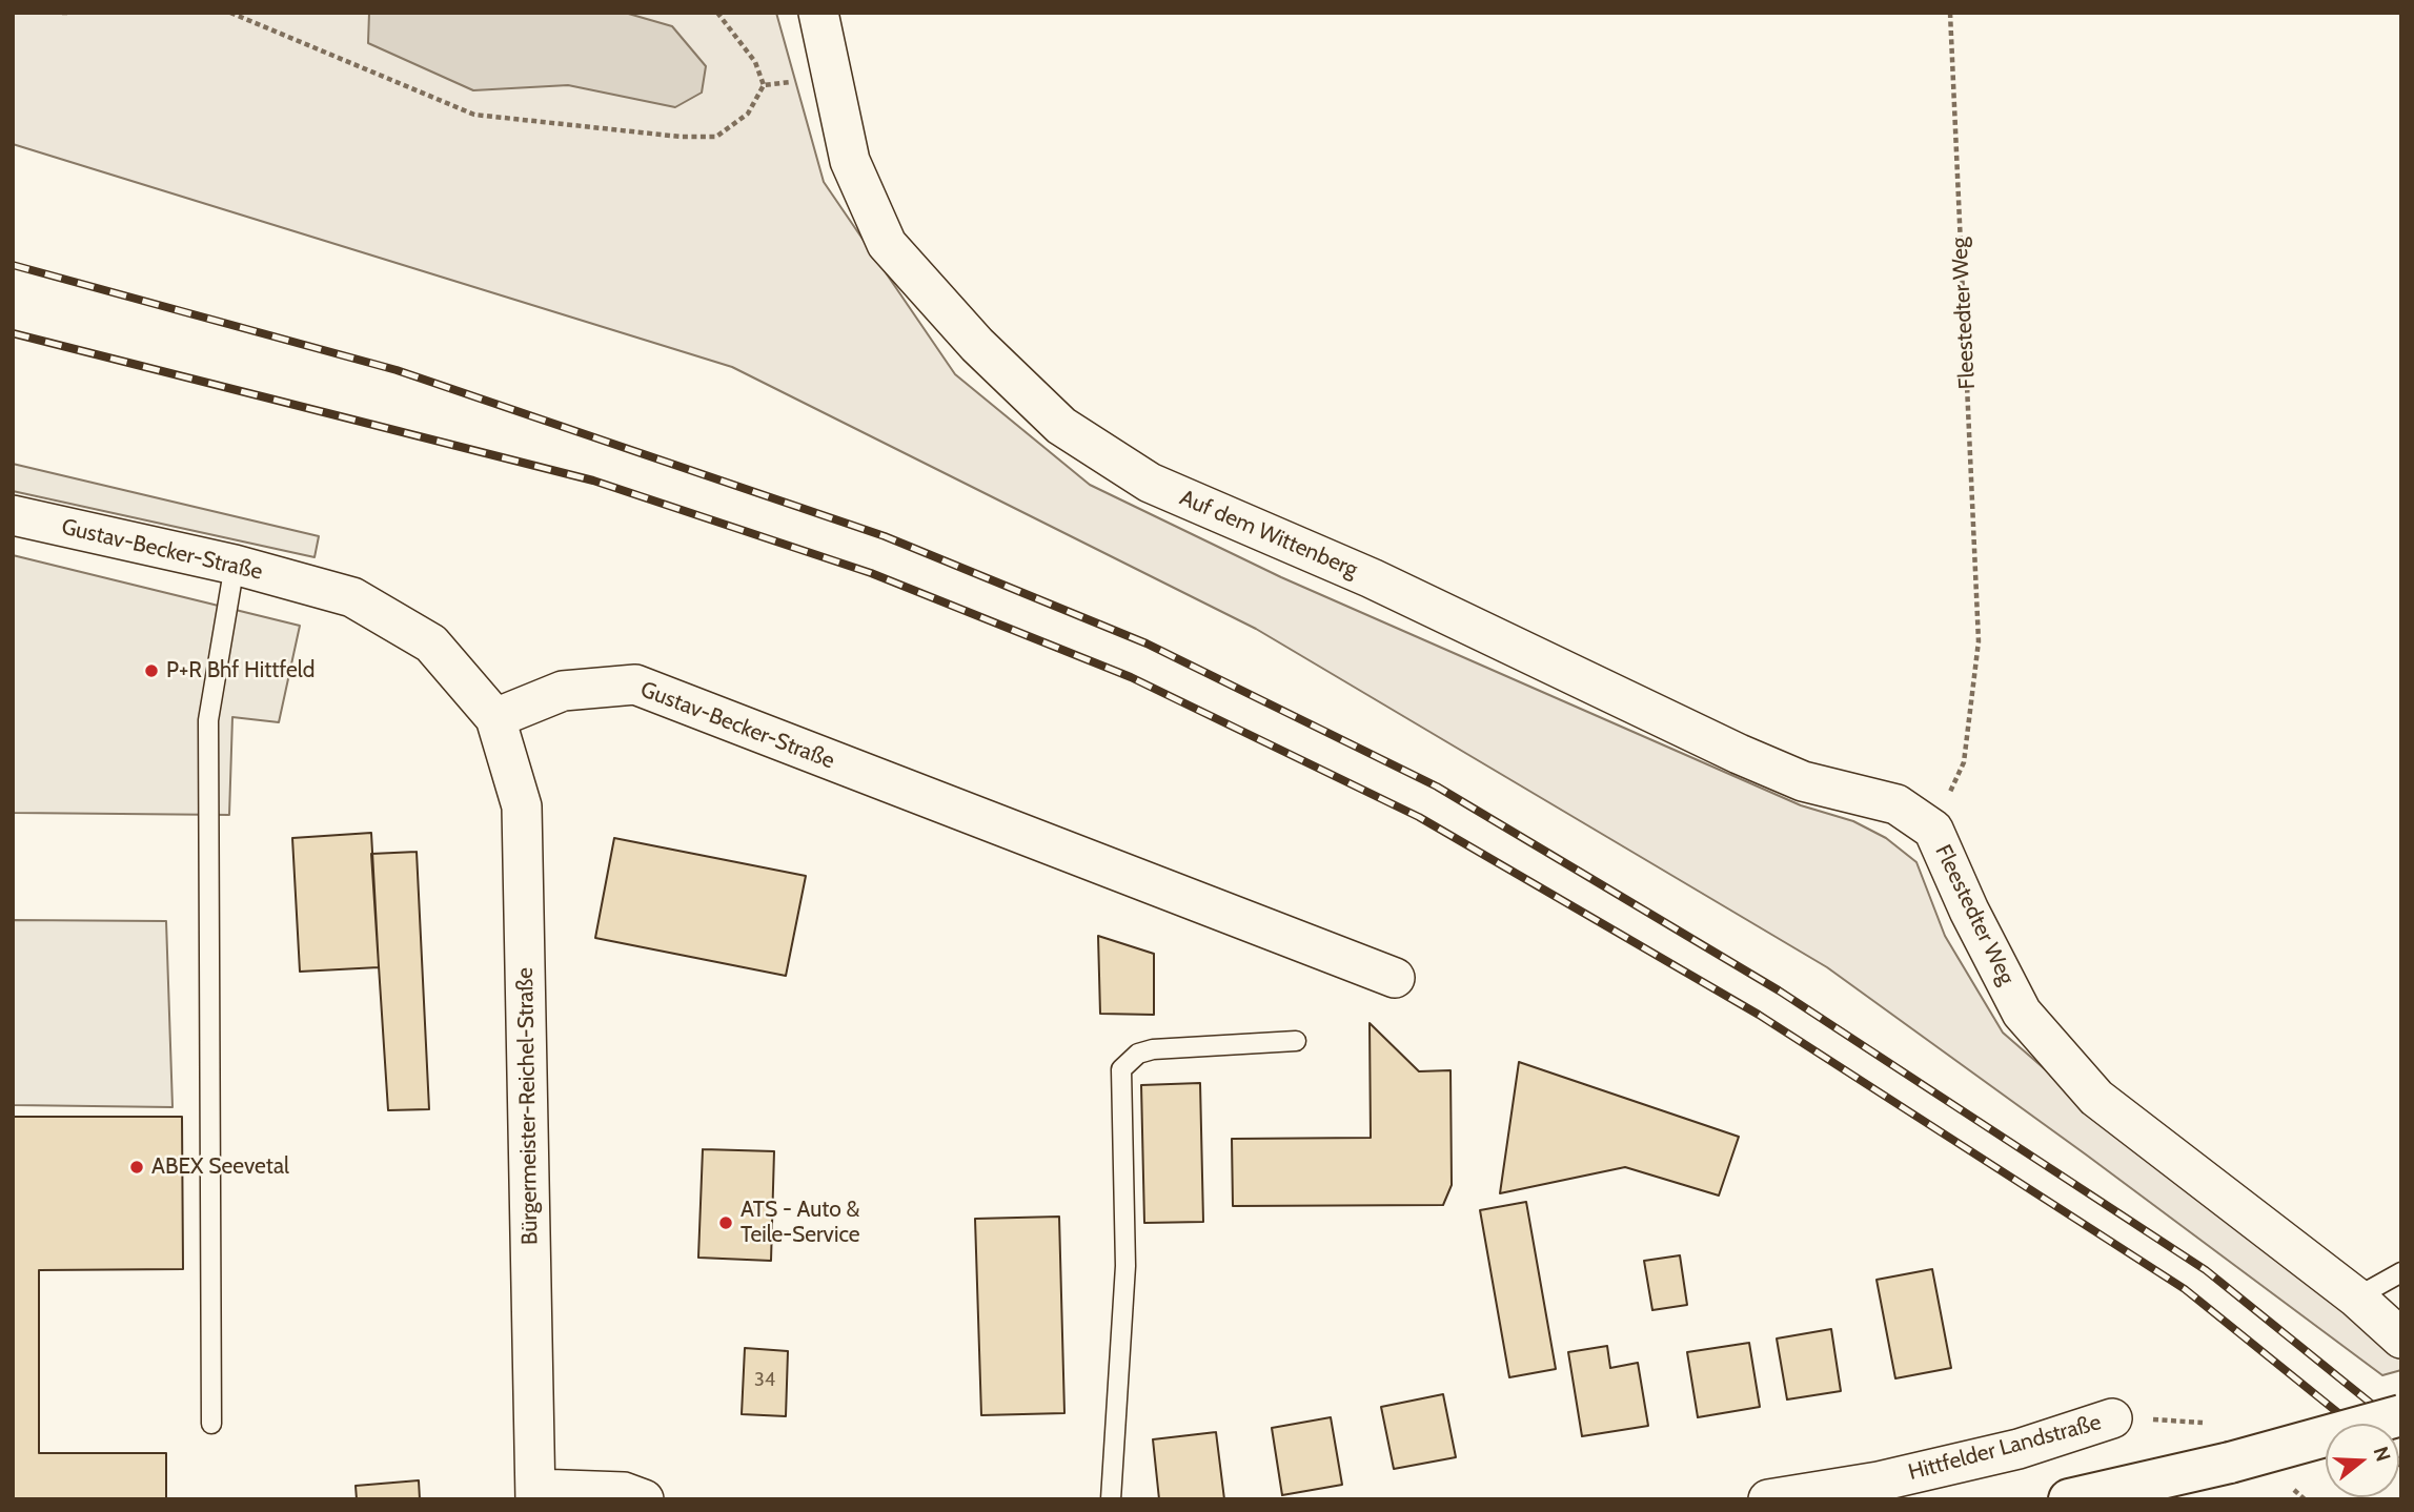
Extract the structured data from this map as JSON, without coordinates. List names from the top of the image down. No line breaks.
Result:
{"streets":{"street":["Fleestedter Weg","Auf dem Wittenberg","Gustav-Becker-Straße","Bürgermeister-Reichel-Straße","Hittfelder Landstraße"]},"crossings":[["Fleestedter Weg","Auf dem Wittenberg"],["Gustav-Becker-Straße","Bürgermeister-Reichel-Straße"]],"places":["P+R Bhf Hittfeld","ABEX Seevetal","ATS - Auto & Teile-Service"],"house_numbers":["34"],"north":"right"}
